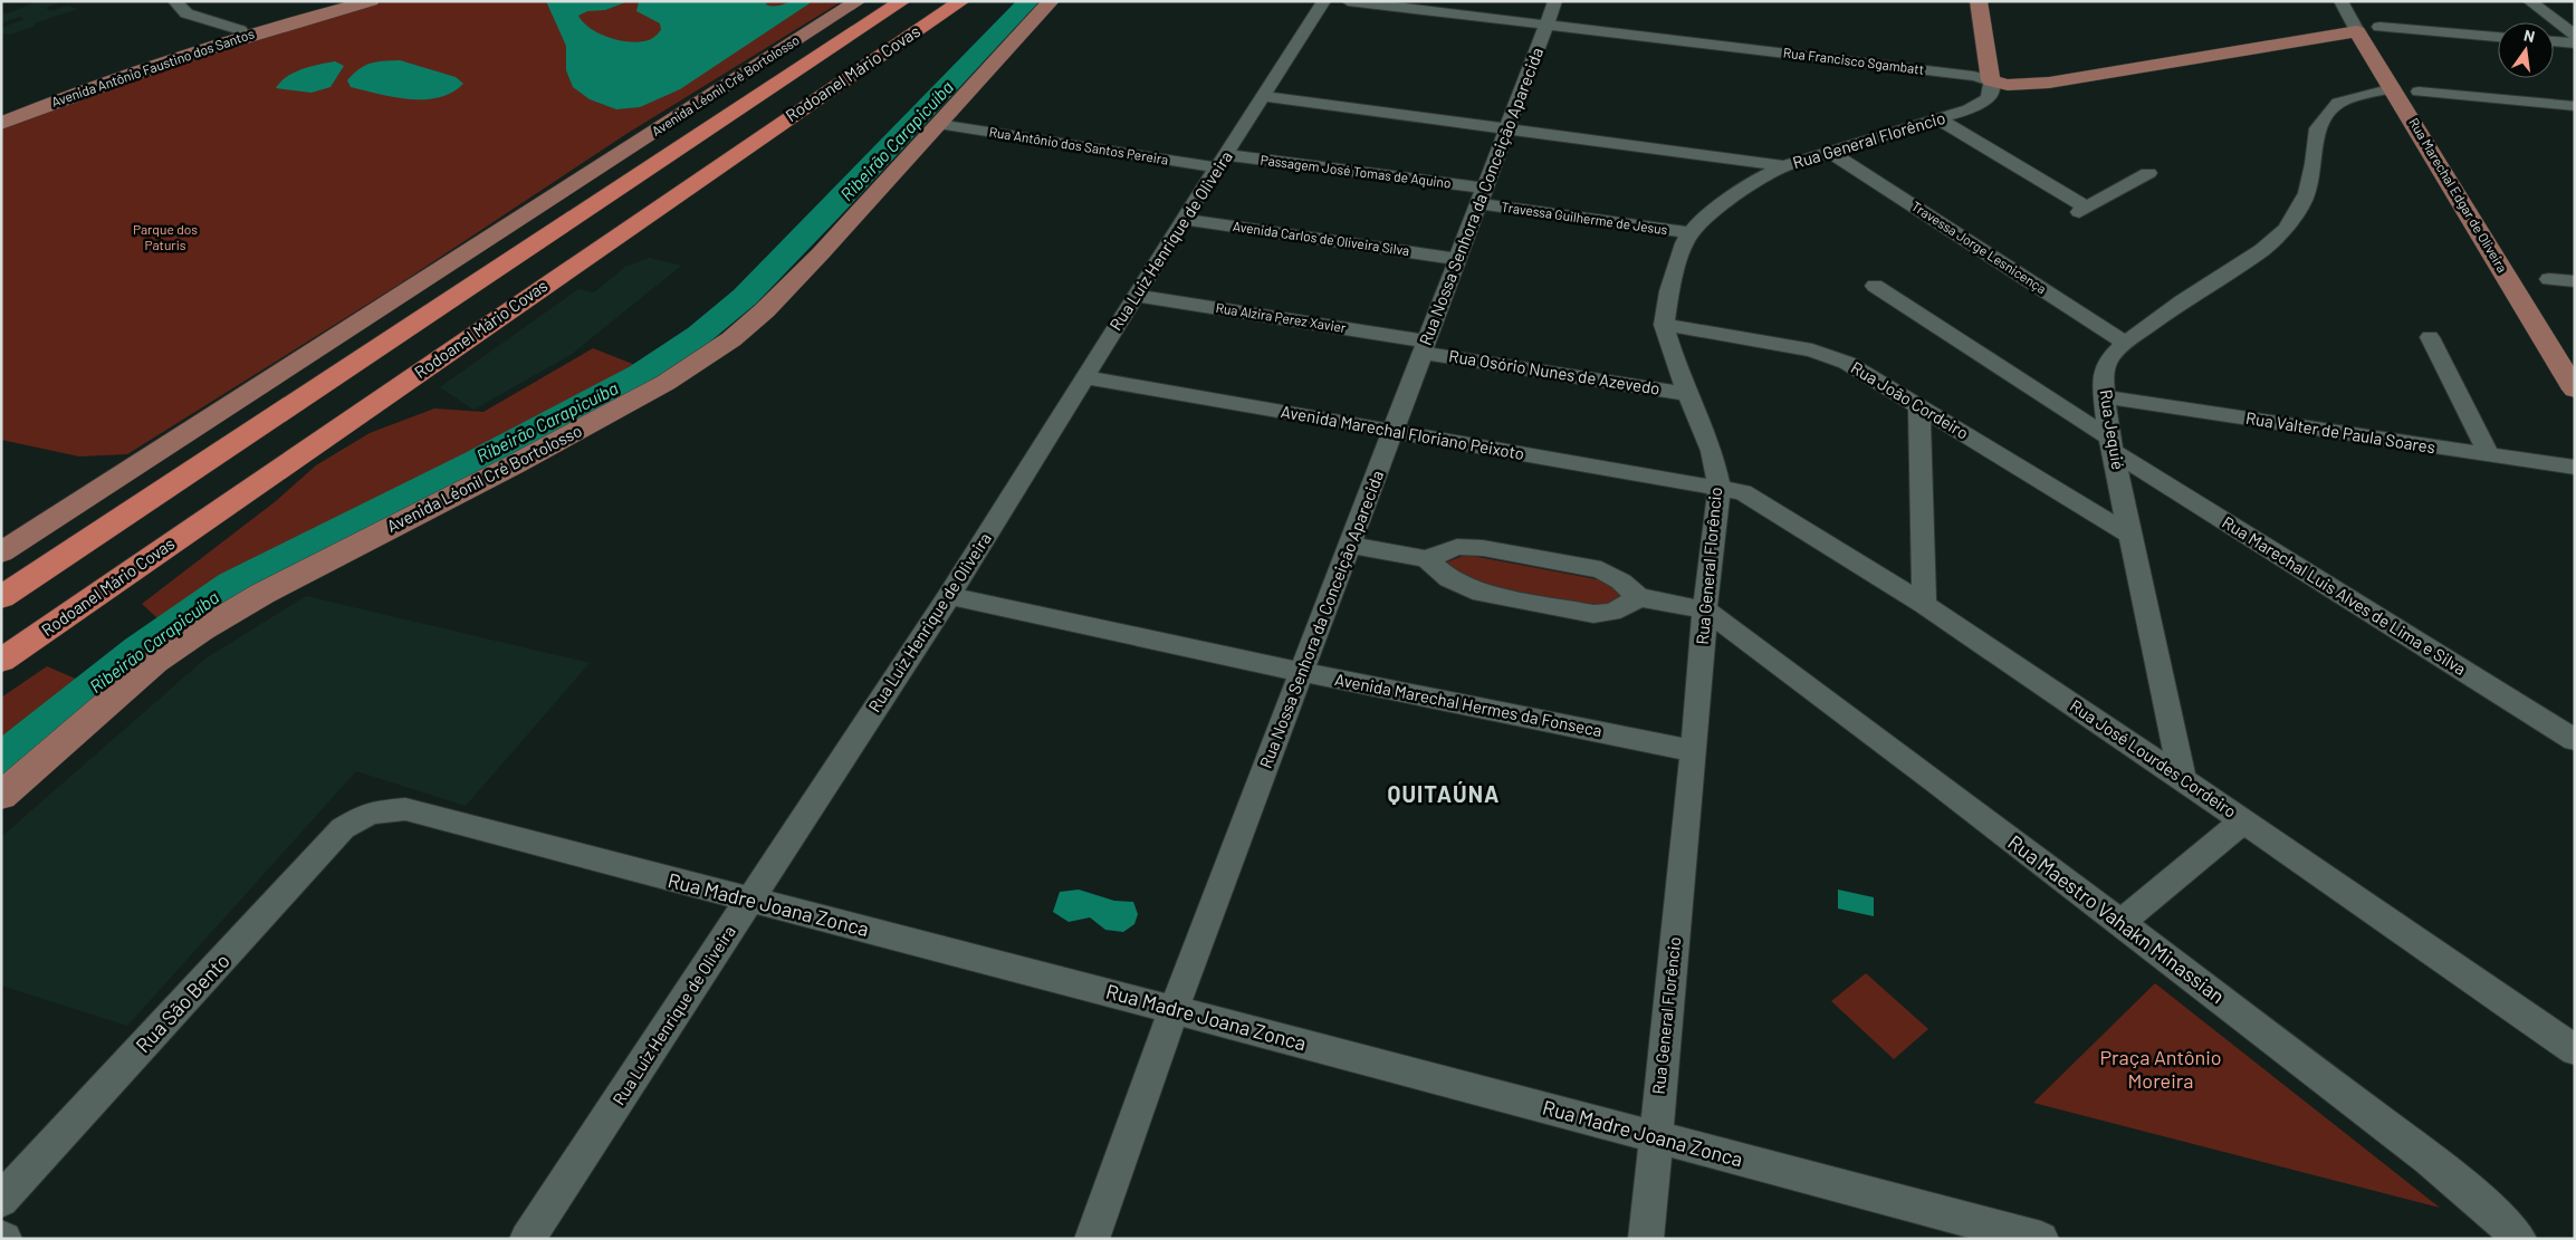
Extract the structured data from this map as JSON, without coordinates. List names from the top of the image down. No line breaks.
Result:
{"streets":{"highway":["Rodoanel Mário Covas"],"main road":["Rua Francisco Sgambatt","Avenida Antônio Faustino dos Santos","Avenida Léonil Cré Bortolosso","Rua Marechal Edgar de Oliveira"],"street":["Rua General Florêncio","Rua Antônio dos Santos Pereira","Passagem José Tomas de Aquino","Rua Nossa Senhora da Conceição Aparecida","Travessa Guilherme de Jesus","Avenida Carlos de Oliveira Silva","Rua Luiz Henrique de Oliveira","Travessa Jorge Lesnicença","Rua Alzira Perez Xavier","Rua Osório Nunes de Azevedo","Rua João Cordeiro","Rua Jequié","Avenida Marechal Floriano Peixoto","Rua Valter de Paula Soares","Rua Marechal Luis Alves de Lima e Silva","Avenida Marechal Hermes da Fonseca","Rua José Lourdes Cordeiro","Rua Madre Joana Zonca","Rua Maestro Vahakn Minassian","Rua São Bento"]},"crossings":[["Rua Francisco Sgambatt","Rua General Florêncio"],["Rua Francisco Sgambatt","Rua Marechal Edgar de Oliveira"],["Rua Francisco Sgambatt","Rua Nossa Senhora da Conceição Aparecida"],["Avenida Léonil Cré Bortolosso","Rua Antônio dos Santos Pereira"],["Rua General Florêncio","Travessa Guilherme de Jesus"],["Rua General Florêncio","Travessa Jorge Lesnicença"],["Rua General Florêncio","Rua Osório Nunes de Azevedo"],["Rua General Florêncio","Rua João Cordeiro"],["Rua General Florêncio","Avenida Marechal Floriano Peixoto"],["Rua General Florêncio","Avenida Marechal Hermes da Fonseca"],["Rua General Florêncio","Rua José Lourdes Cordeiro"],["Rua General Florêncio","Rua Madre Joana Zonca"],["Rua General Florêncio","Rua Maestro Vahakn Minassian"],["Rua Antônio dos Santos Pereira","Passagem José Tomas de Aquino"],["Rua Antônio dos Santos Pereira","Rua Luiz Henrique de Oliveira"],["Passagem José Tomas de Aquino","Rua Nossa Senhora da Conceição Aparecida"],["Passagem José Tomas de Aquino","Travessa Guilherme de Jesus"],["Passagem José Tomas de Aquino","Rua Luiz Henrique de Oliveira"],["Rua Marechal Edgar de Oliveira","Rua Jequié"],["Rua Nossa Senhora da Conceição Aparecida","Travessa Guilherme de Jesus"],["Rua Nossa Senhora da Conceição Aparecida","Avenida Carlos de Oliveira Silva"],["Rua Nossa Senhora da Conceição Aparecida","Rua Alzira Perez Xavier"],["Rua Nossa Senhora da Conceição Aparecida","Rua Osório Nunes de Azevedo"],["Rua Nossa Senhora da Conceição Aparecida","Avenida Marechal Floriano Peixoto"],["Rua Nossa Senhora da Conceição Aparecida","Avenida Marechal Hermes da Fonseca"],["Rua Nossa Senhora da Conceição Aparecida","Rua Madre Joana Zonca"],["Avenida Carlos de Oliveira Silva","Rua Luiz Henrique de Oliveira"],["Rua Luiz Henrique de Oliveira","Rua Alzira Perez Xavier"],["Rua Luiz Henrique de Oliveira","Avenida Marechal Floriano Peixoto"],["Rua Luiz Henrique de Oliveira","Avenida Marechal Hermes da Fonseca"],["Rua Luiz Henrique de Oliveira","Rua Madre Joana Zonca"],["Travessa Jorge Lesnicença","Rua Jequié"],["Rua Alzira Perez Xavier","Rua Osório Nunes de Azevedo"],["Rua João Cordeiro","Rua Jequié"],["Rua Jequié","Rua Valter de Paula Soares"],["Rua Jequié","Rua Marechal Luis Alves de Lima e Silva"],["Rua Jequié","Rua José Lourdes Cordeiro"],["Avenida Marechal Floriano Peixoto","Rua José Lourdes Cordeiro"],["Rua Madre Joana Zonca","Rua São Bento"]],"districts":["QUITAÚNA"],"water":["Ribeirão Carapicuíba"],"parks":["Parque dos Paturis","Praça Antônio Moreira"],"north":"top"}
